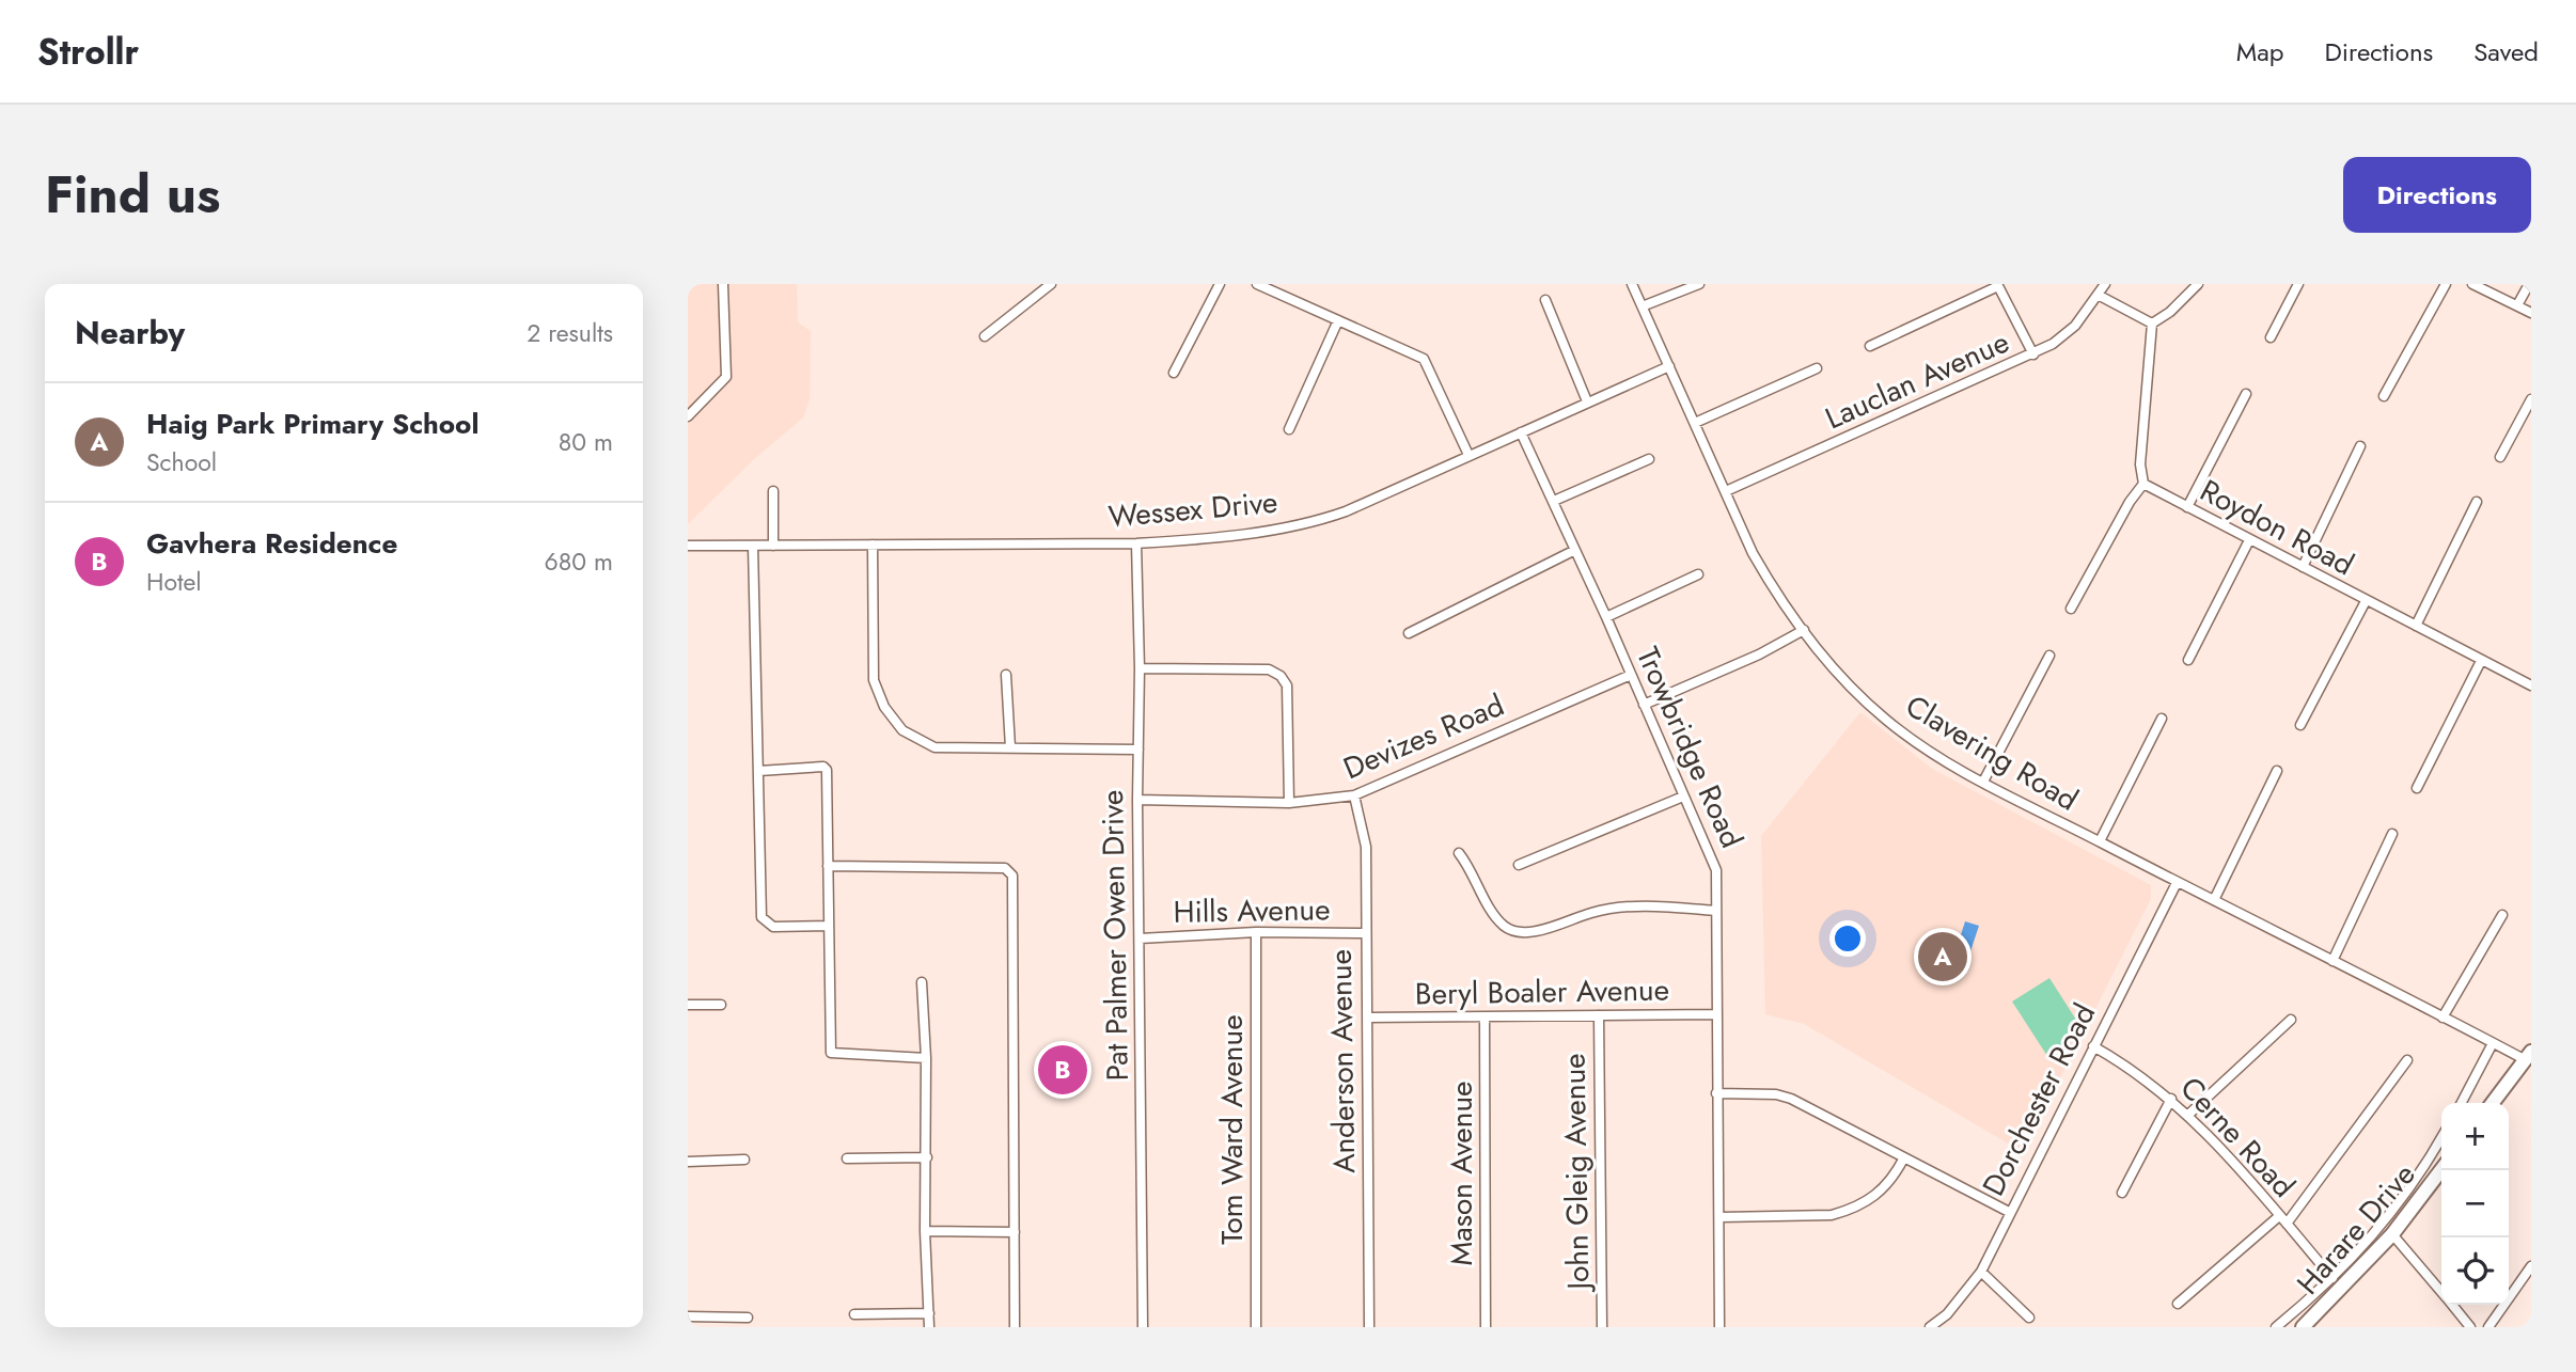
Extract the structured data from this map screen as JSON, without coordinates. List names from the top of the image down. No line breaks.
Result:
{"streets":{"main road":["Harare Drive"],"street":["Lauclan Avenue","Wessex Drive","Roydon Road","Devizes Road","Trowbridge Road","Clavering Road","Hills Avenue","Pat Palmer Owen Drive","Beryl Boaler Avenue","Anderson Avenue","Dorchester Road","Tom Ward Avenue","Cerne Road","John Gleig Avenue","Mason Avenue"]},"crossings":[["Lauclan Avenue","Clavering Road"],["Wessex Drive","Trowbridge Road"],["Wessex Drive","Clavering Road"],["Wessex Drive","Pat Palmer Owen Drive"],["Devizes Road","Trowbridge Road"],["Devizes Road","Pat Palmer Owen Drive"],["Devizes Road","Anderson Avenue"],["Trowbridge Road","Beryl Boaler Avenue"],["Clavering Road","Dorchester Road"],["Hills Avenue","Pat Palmer Owen Drive"],["Hills Avenue","Anderson Avenue"],["Hills Avenue","Tom Ward Avenue"],["Beryl Boaler Avenue","Anderson Avenue"],["Beryl Boaler Avenue","John Gleig Avenue"],["Beryl Boaler Avenue","Mason Avenue"],["Dorchester Road","Cerne Road"]],"page":{"header":"Strollr","nav":["Map","Directions","Saved"],"title":"Find us","buttons":"Directions","heading":["Nearby","2 results"],"list":[{"mark":"A","name":"Haig Park Primary School","note":"School","value":"80 m"},{"mark":"B","name":"Gavhera Residence","note":"Hotel","value":"680 m"}],"pins":["A","B"],"map_buttons":["+","−"]}}
